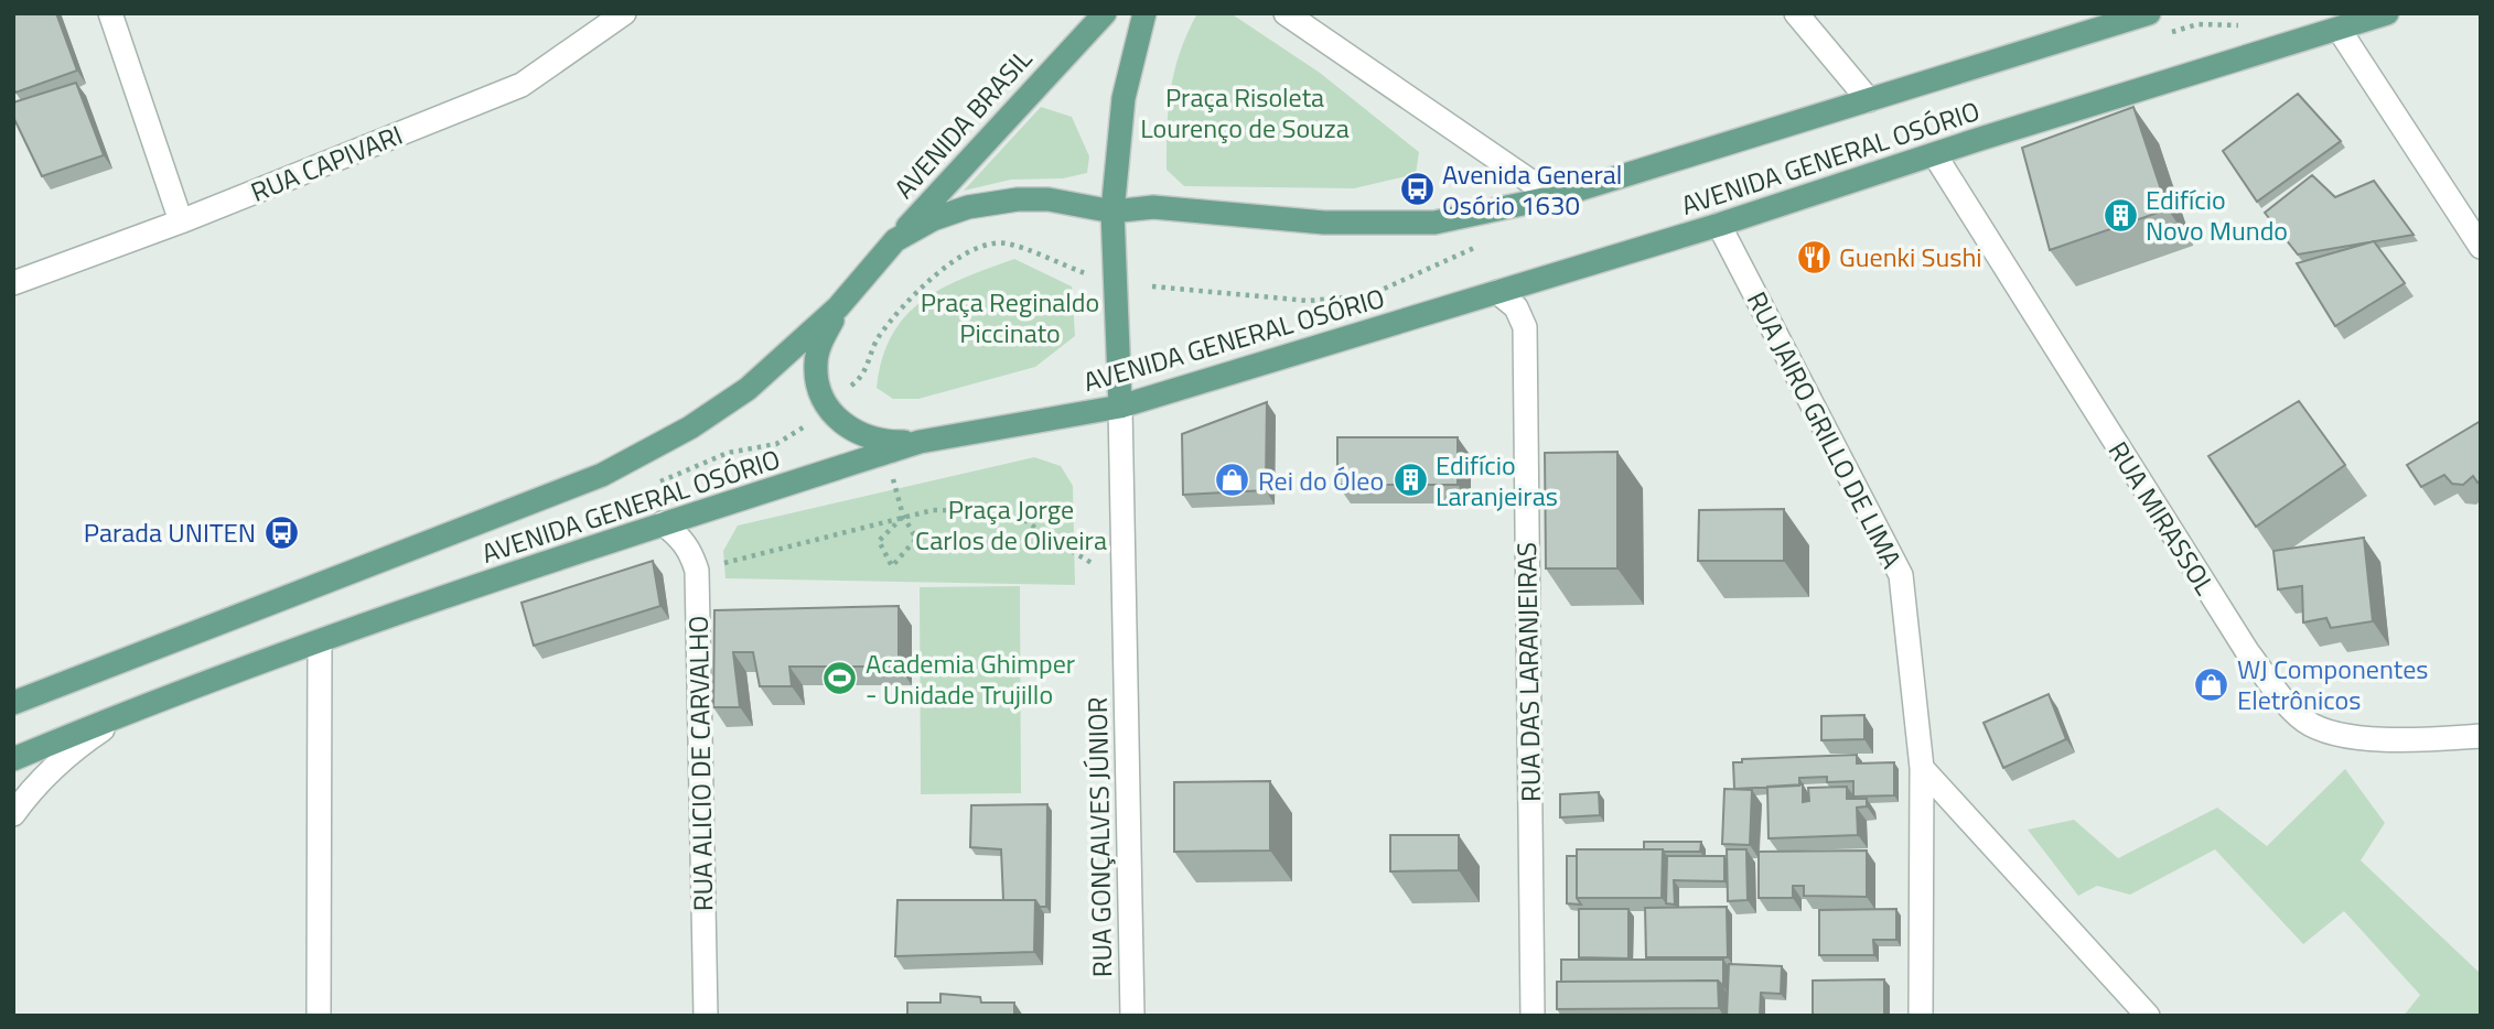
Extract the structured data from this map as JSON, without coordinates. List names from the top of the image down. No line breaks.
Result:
{"streets":{"main road":["AVENIDA BRASIL","AVENIDA GENERAL OSÓRIO","RUA GONÇALVES JÚNIOR"],"street":["RUA CAPIVARI","RUA JAIRO GRILLO DE LIMA","RUA MIRASSOL","RUA DAS LARANJEIRAS","RUA ALICIO DE CARVALHO"]},"crossings":[["AVENIDA BRASIL","AVENIDA GENERAL OSÓRIO"],["AVENIDA GENERAL OSÓRIO","RUA JAIRO GRILLO DE LIMA"],["AVENIDA GENERAL OSÓRIO","RUA MIRASSOL"],["AVENIDA GENERAL OSÓRIO","RUA DAS LARANJEIRAS"],["AVENIDA GENERAL OSÓRIO","RUA ALICIO DE CARVALHO"],["AVENIDA GENERAL OSÓRIO","RUA GONÇALVES JÚNIOR"]],"parks":["Praça Risoleta Lourenço de Souza","Praça Reginaldo Piccinato","Praça Jorge Carlos de Oliveira"],"places":{"bus stop":["Avenida General Osório 1630","Parada UNITEN"],"building":["Edifício Novo Mundo","Edifício Laranjeiras"],"restaurant":["Guenki Sushi"],"shop":["Rei do Óleo","WJ Componentes Eletrônicos"],"sports":["Academia Ghimper - Unidade Trujillo"]}}
